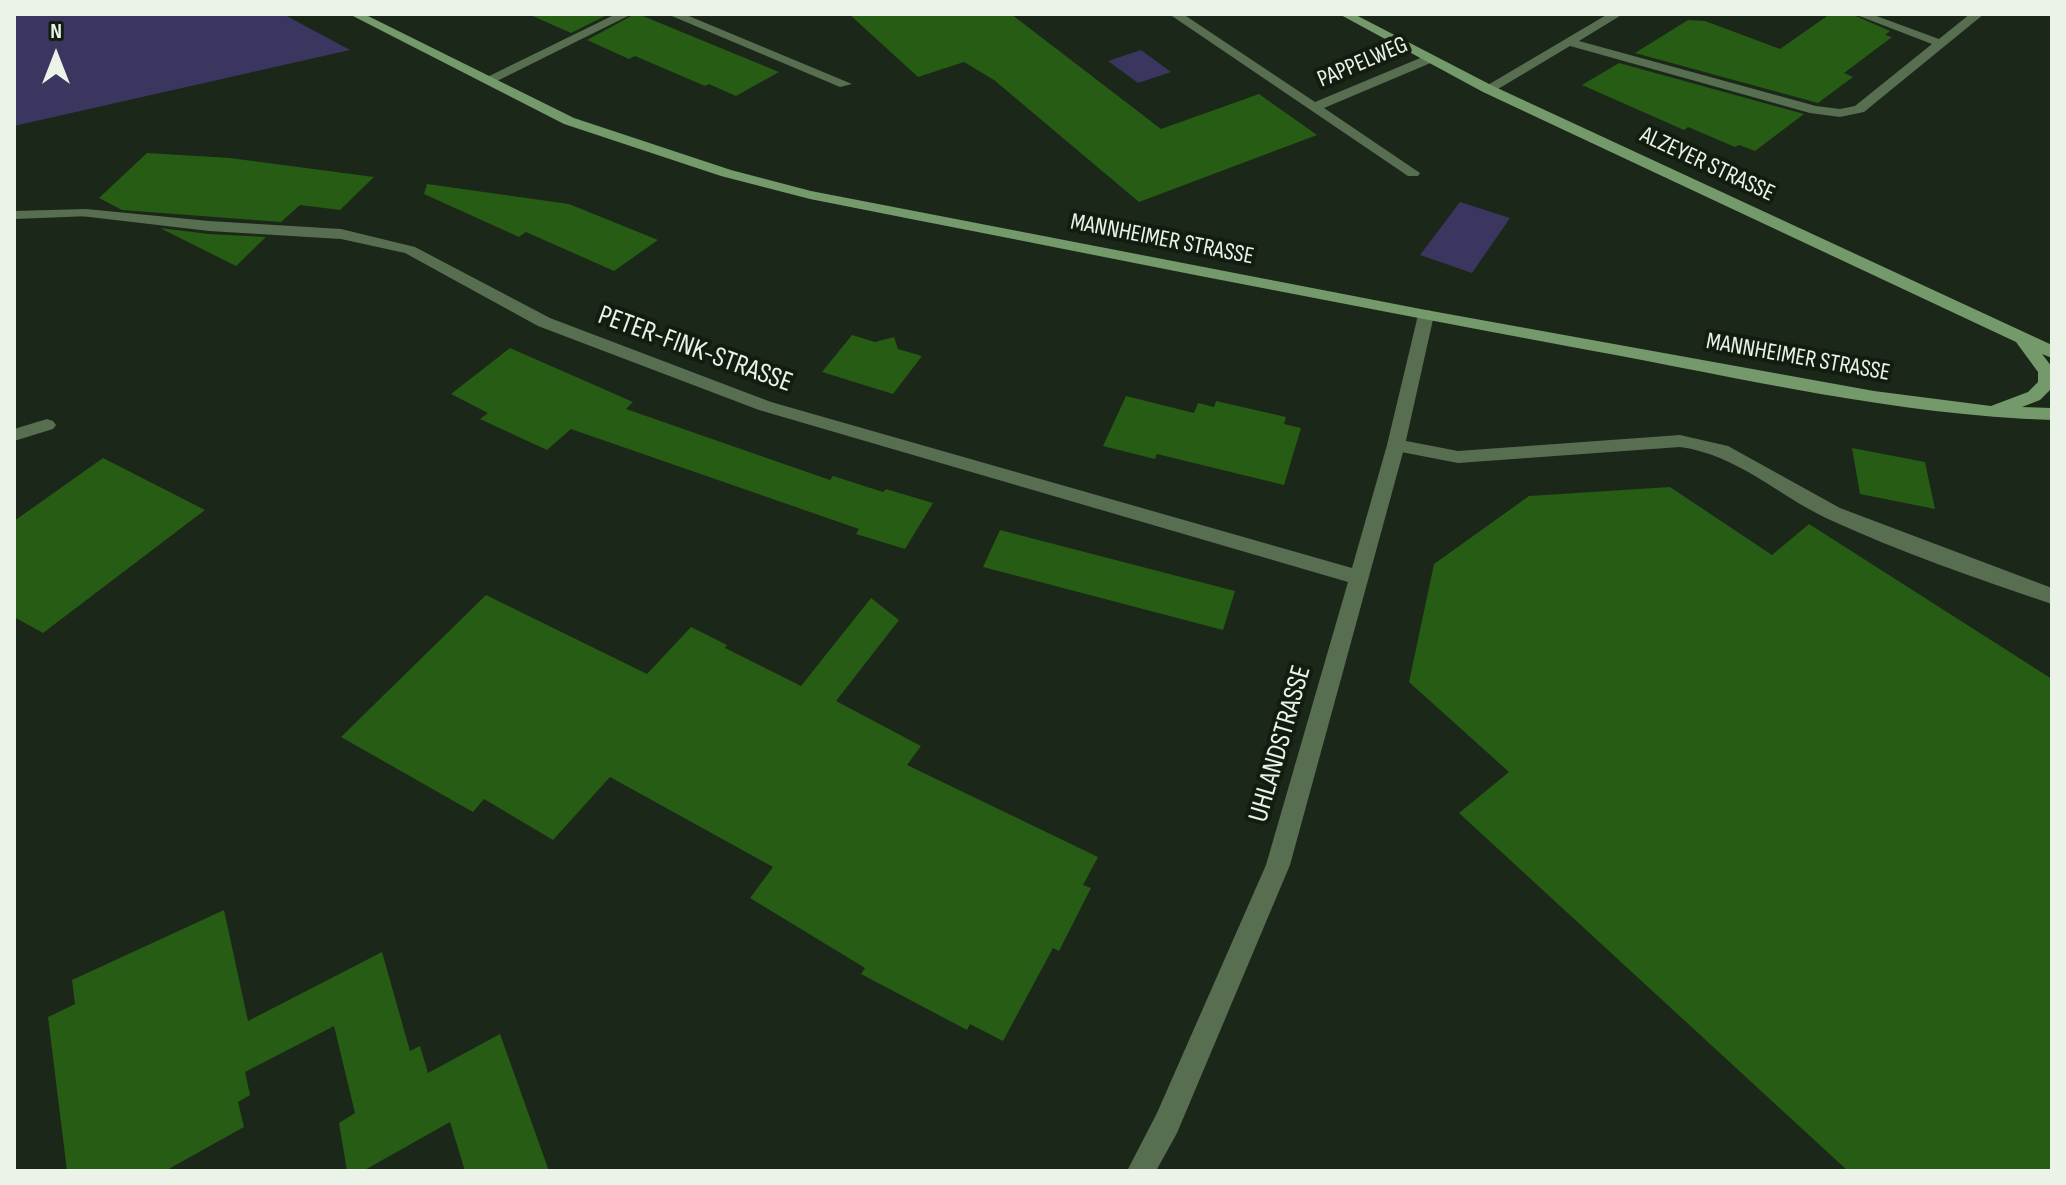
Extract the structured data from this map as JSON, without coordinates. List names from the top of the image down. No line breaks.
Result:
{"streets":{"street":["PAPPELWEG","ALZEYER STRASSE","MANNHEIMER STRASSE","PETER-FINK-STRASSE","UHLANDSTRASSE"]},"crossings":[["PAPPELWEG","ALZEYER STRASSE"],["ALZEYER STRASSE","MANNHEIMER STRASSE"],["MANNHEIMER STRASSE","UHLANDSTRASSE"],["PETER-FINK-STRASSE","UHLANDSTRASSE"]],"north":"top"}
